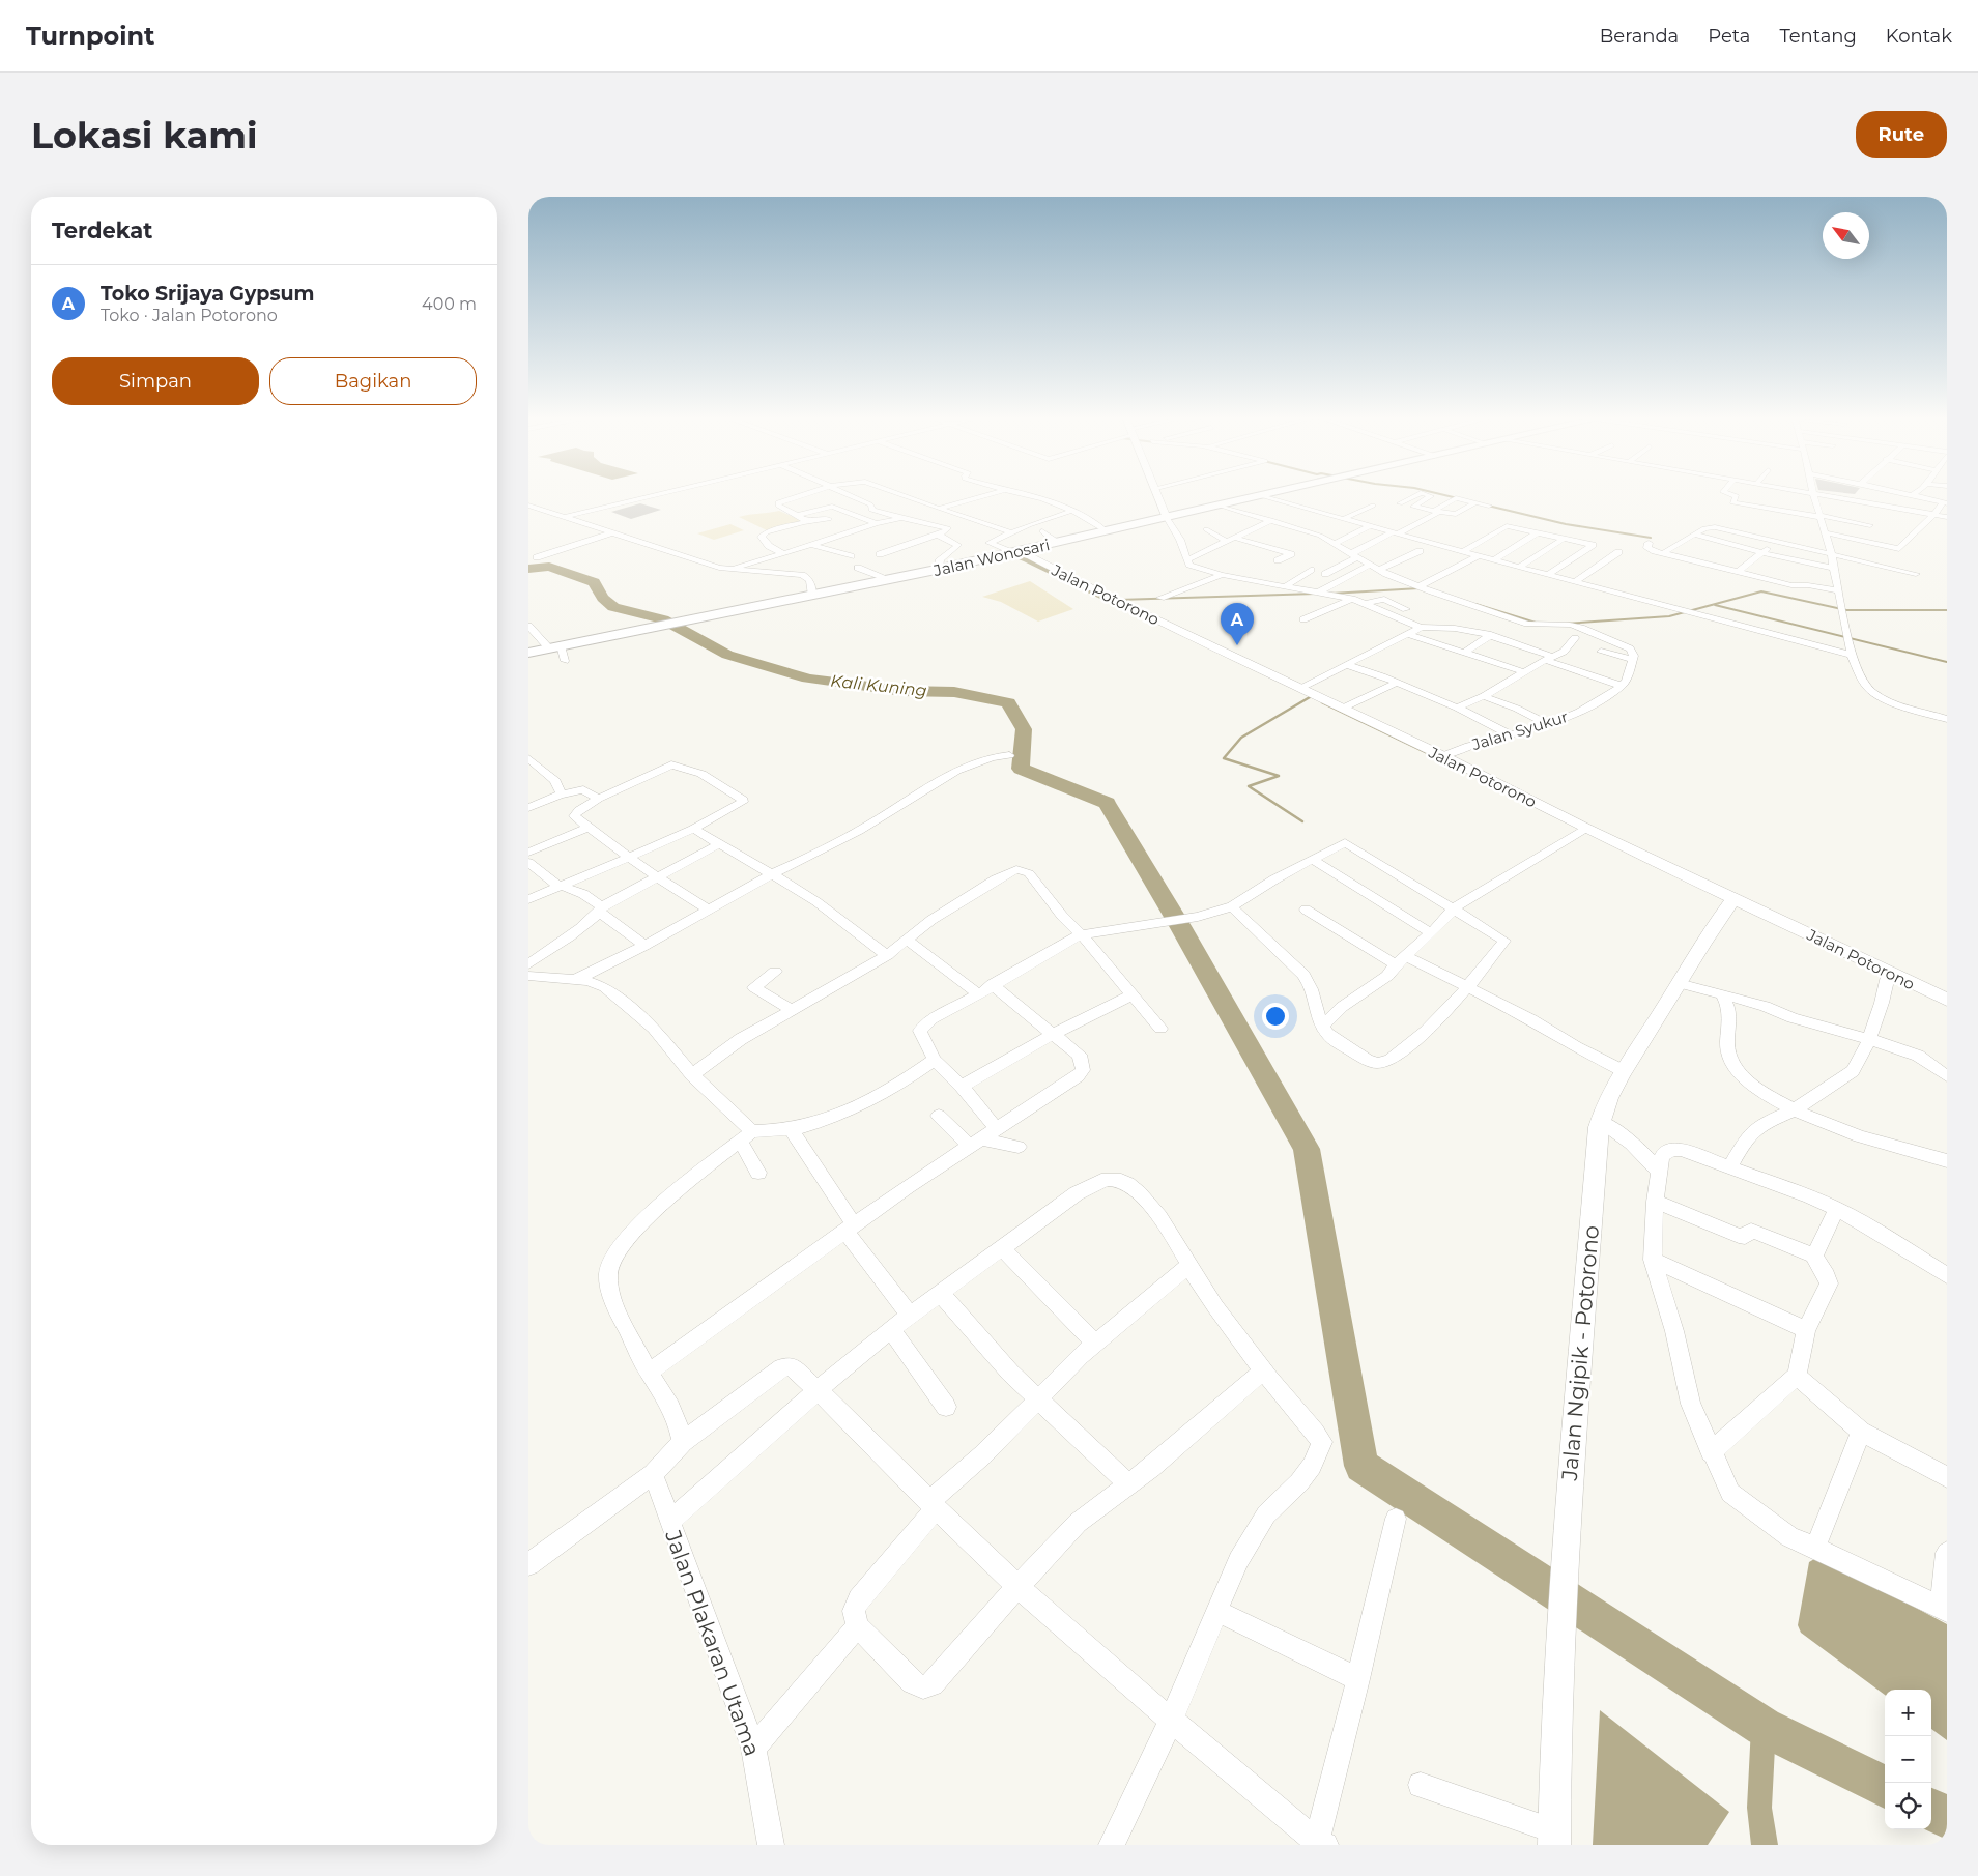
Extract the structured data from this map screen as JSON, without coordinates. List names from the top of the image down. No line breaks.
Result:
{"streets":{"highway":["Jalan Wonosari"],"street":["Jalan Potorono","Jalan Syukur","Jalan Ngipik - Potorono","Jalan Plakaran Utama"]},"crossings":[["Jalan Wonosari","Jalan Potorono"],["Jalan Potorono","Jalan Syukur"],["Jalan Potorono","Jalan Ngipik - Potorono"]],"water":["Kali Kuning"],"north":"top left","page":{"header":"Turnpoint","nav":["Beranda","Peta","Tentang","Kontak"],"buttons":["Rute",["Simpan","Bagikan"]],"title":"Lokasi kami","heading":"Terdekat","list":[{"mark":"A","name":"Toko Srijaya Gypsum","note":"Toko · Jalan Potorono","value":"400 m"}],"pins":"A","map_buttons":["+","−"]}}
